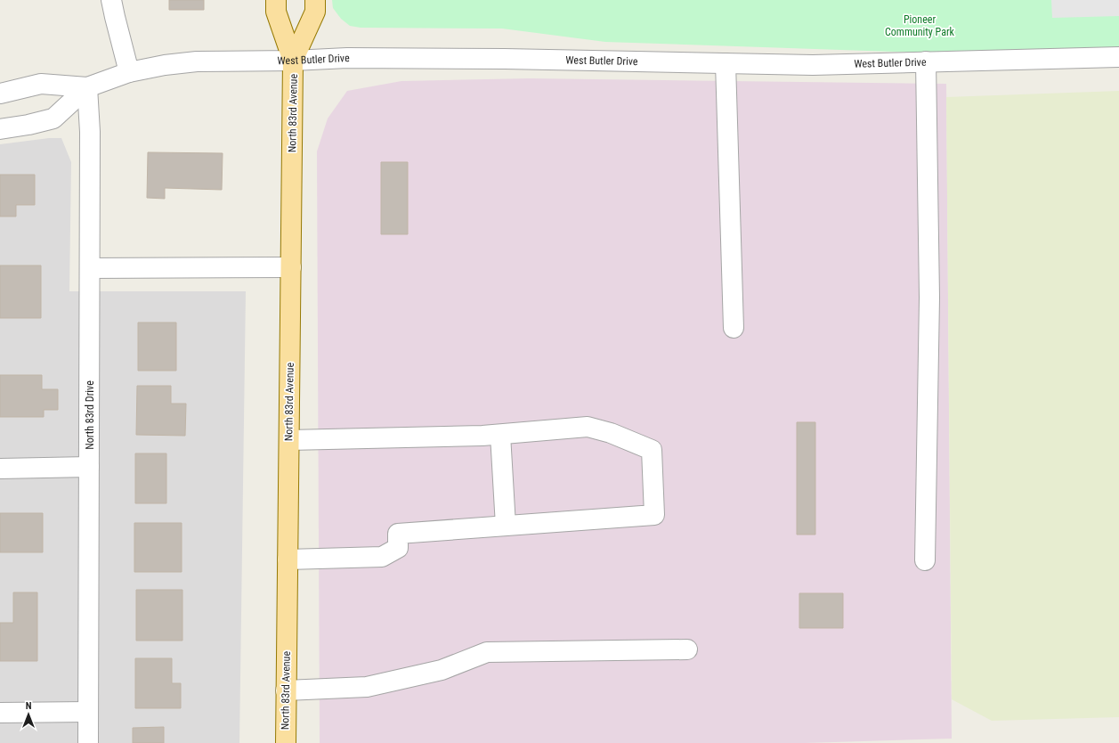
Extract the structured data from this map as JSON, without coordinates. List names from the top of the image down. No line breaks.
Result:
{"streets":{"main road":["North 83rd Avenue"],"street":["West Butler Drive","North 83rd Drive"]},"crossings":[["West Butler Drive","North 83rd Avenue"],["West Butler Drive","North 83rd Drive"]],"parks":["Pioneer Community Park"],"north":"top"}
